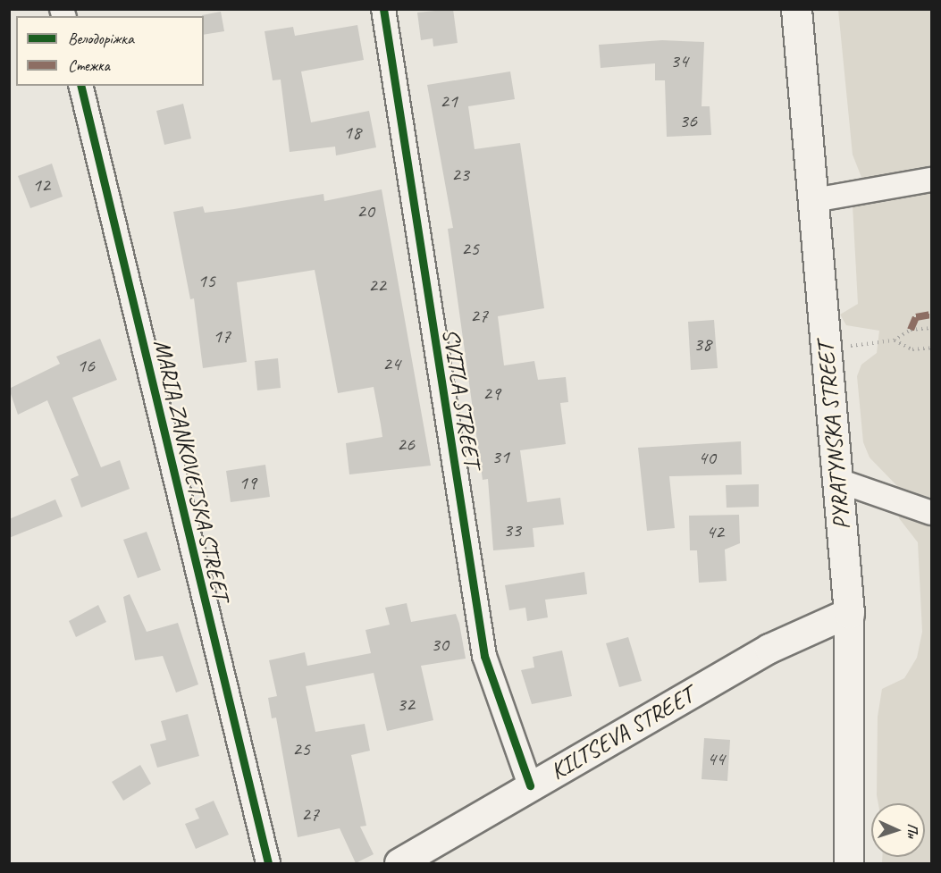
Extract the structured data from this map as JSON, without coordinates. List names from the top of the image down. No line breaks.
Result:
{"streets":{"main road":["PYRATYNSKA STREET"],"street":["SVITLA STREET","MARIA ZANKOVETSKA STREET","KILTSEVA STREET"]},"crossings":[["SVITLA STREET","KILTSEVA STREET"],["PYRATYNSKA STREET","KILTSEVA STREET"]],"house_numbers":["34","21","36","18","23","12","20","25","15","22","27","17","38","24","16","29","26","31","40","19","33","42","30","32","25","44","27"],"legend":["Велодоріжка","Стежка"],"north":"right"}
